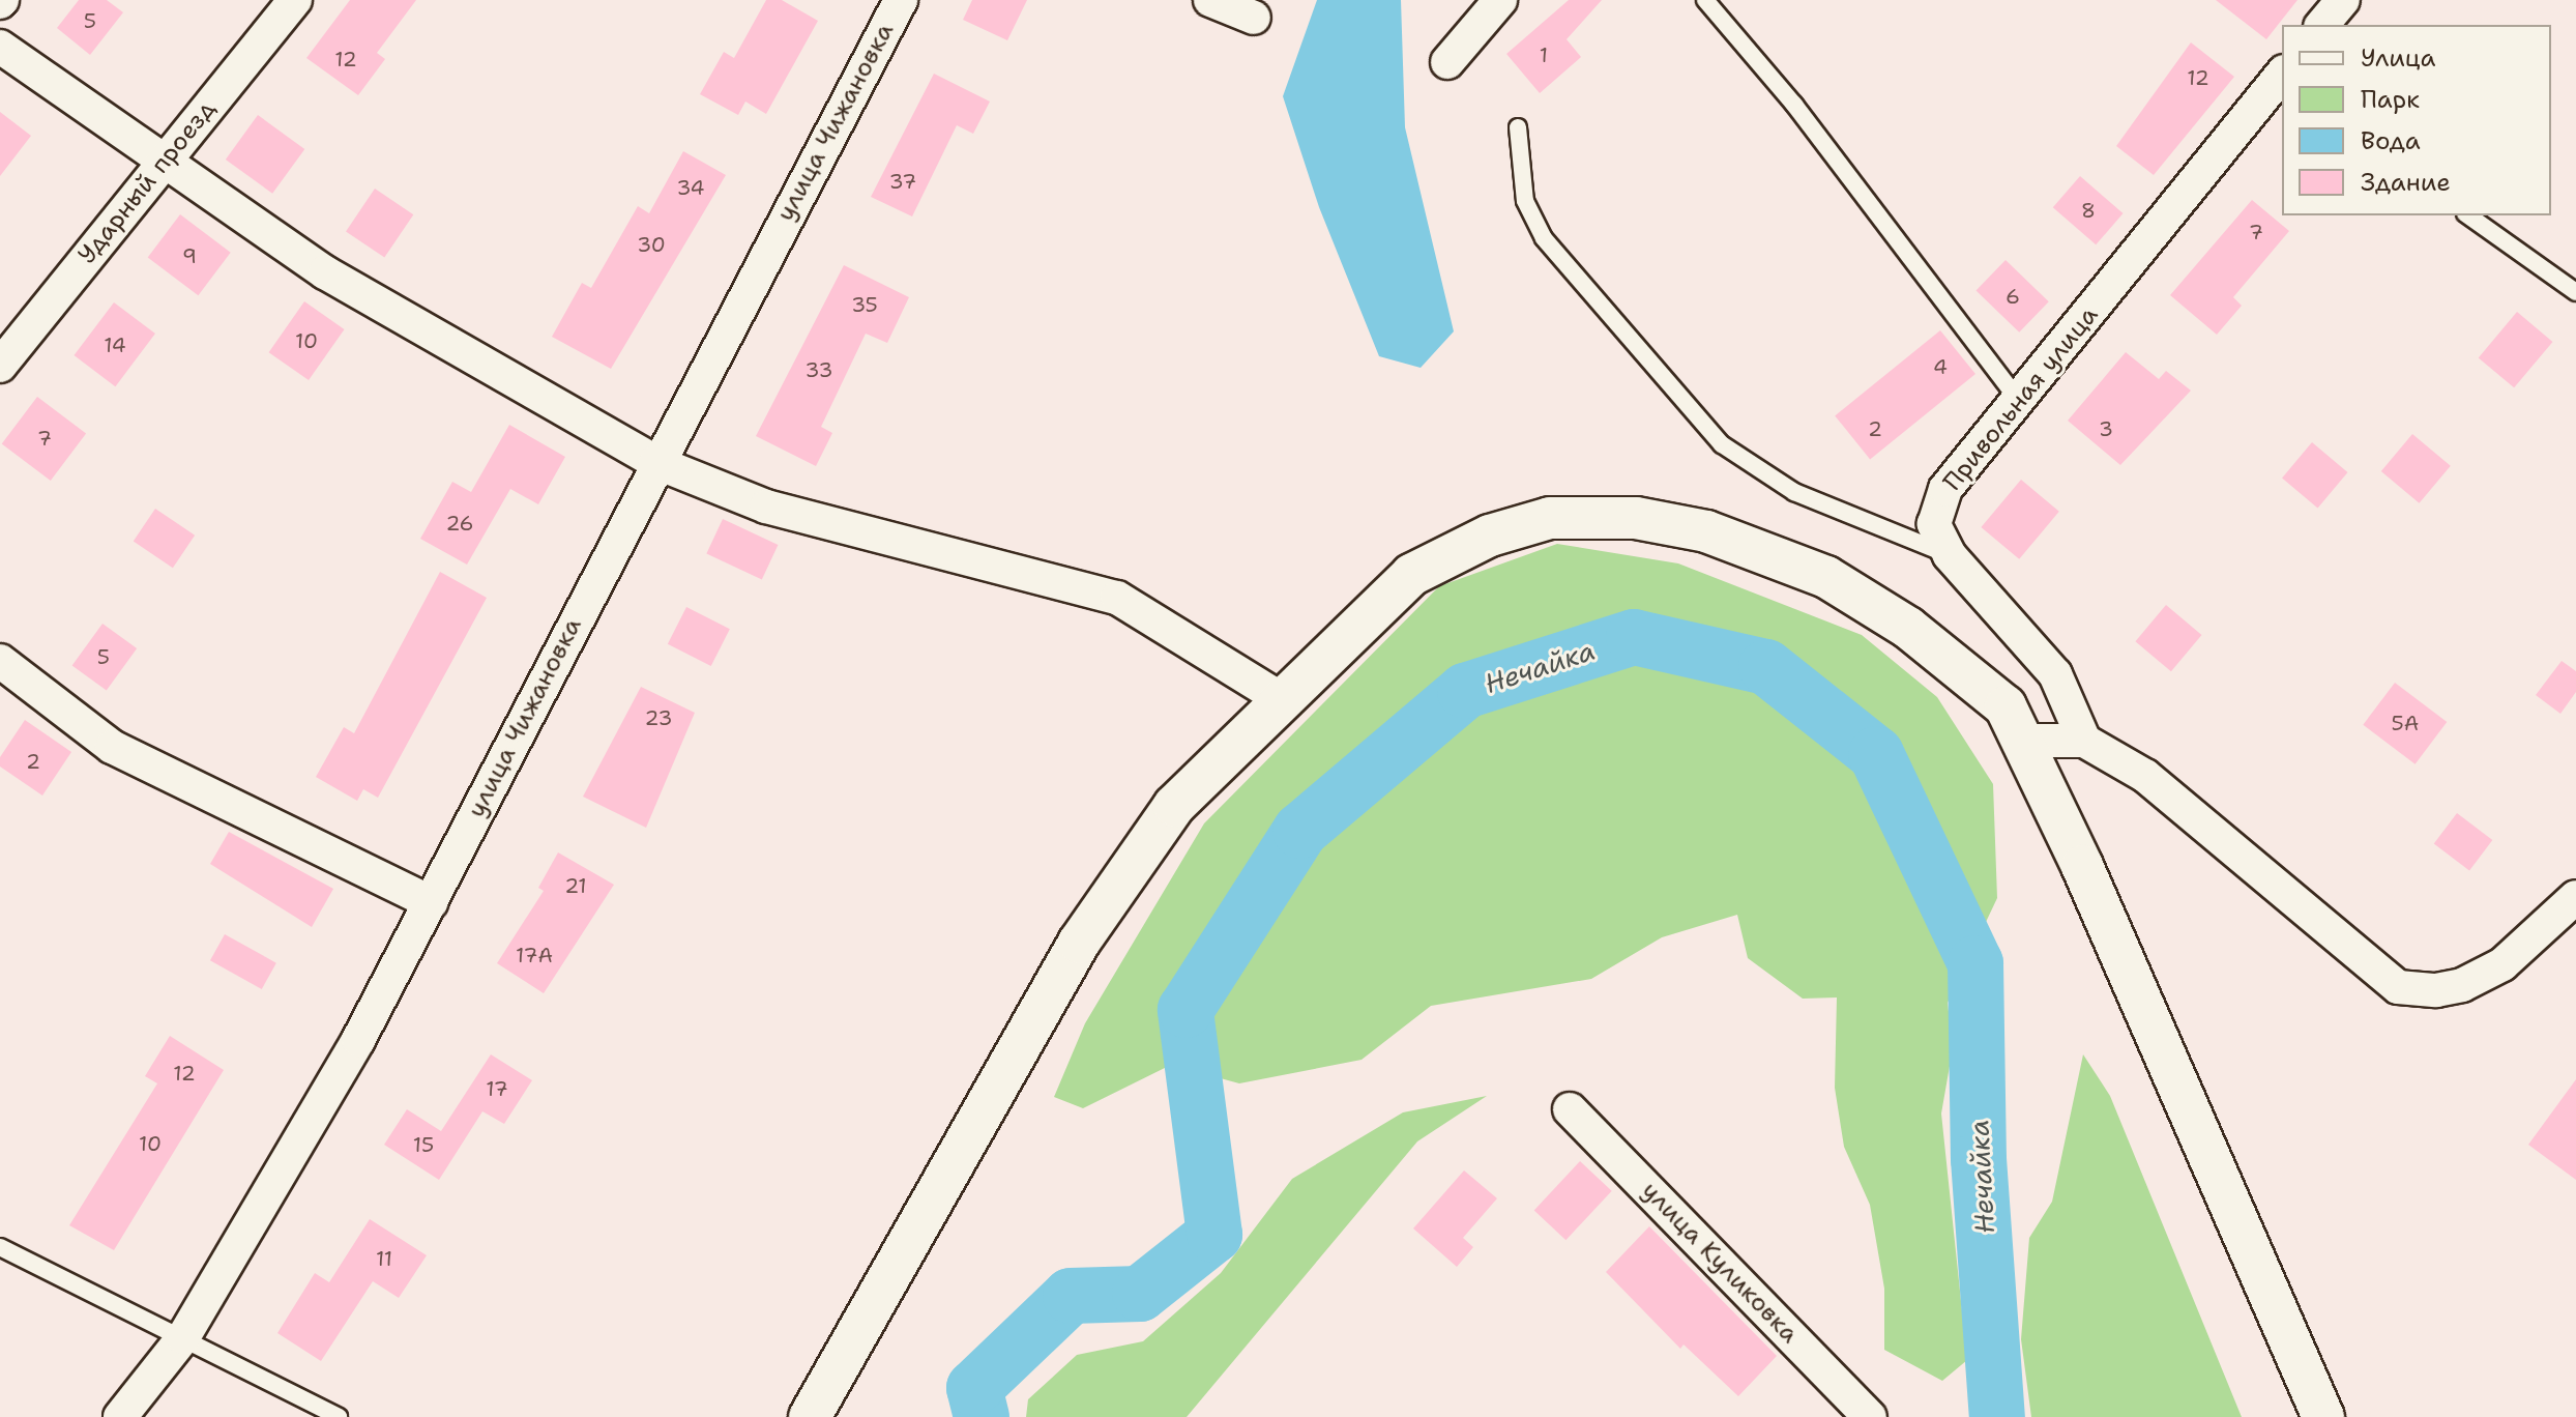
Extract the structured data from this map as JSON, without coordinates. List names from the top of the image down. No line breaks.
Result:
{"streets":{"street":["улица Чижановка","Ударный проезд","Привольная улица","улица Куликовка"]},"water":["Нечайка"],"house_numbers":["5","1","12","12","37","34","8","7","30","9","6","35","10","14","4","33","2","3","7","26","5","23","5А","2","21","17А","12","17","10","15","11"],"legend":["Улица","Парк","Вода","Здание"]}
